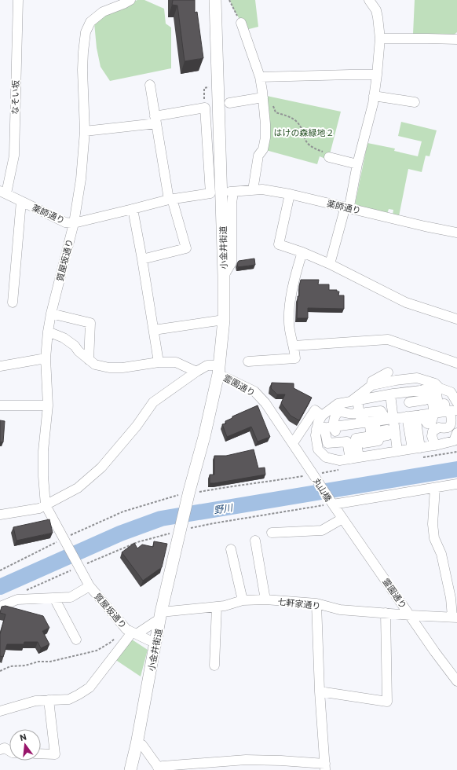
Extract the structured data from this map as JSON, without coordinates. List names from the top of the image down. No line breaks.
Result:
{"streets":{"main road":["小金井街道"],"street":["なそい坂","薬師通り","質屋坂通り","霊園通り","丸山橋","七軒家通り"]},"crossings":[["なそい坂","薬師通り"],["薬師通り","小金井街道"],["薬師通り","質屋坂通り"],["小金井街道","質屋坂通り"],["小金井街道","霊園通り"],["小金井街道","七軒家通り"],["質屋坂通り","七軒家通り"],["霊園通り","丸山橋"],["霊園通り","七軒家通り"]],"water":["野川"],"parks":["はけの森緑地２"],"north":"top"}
